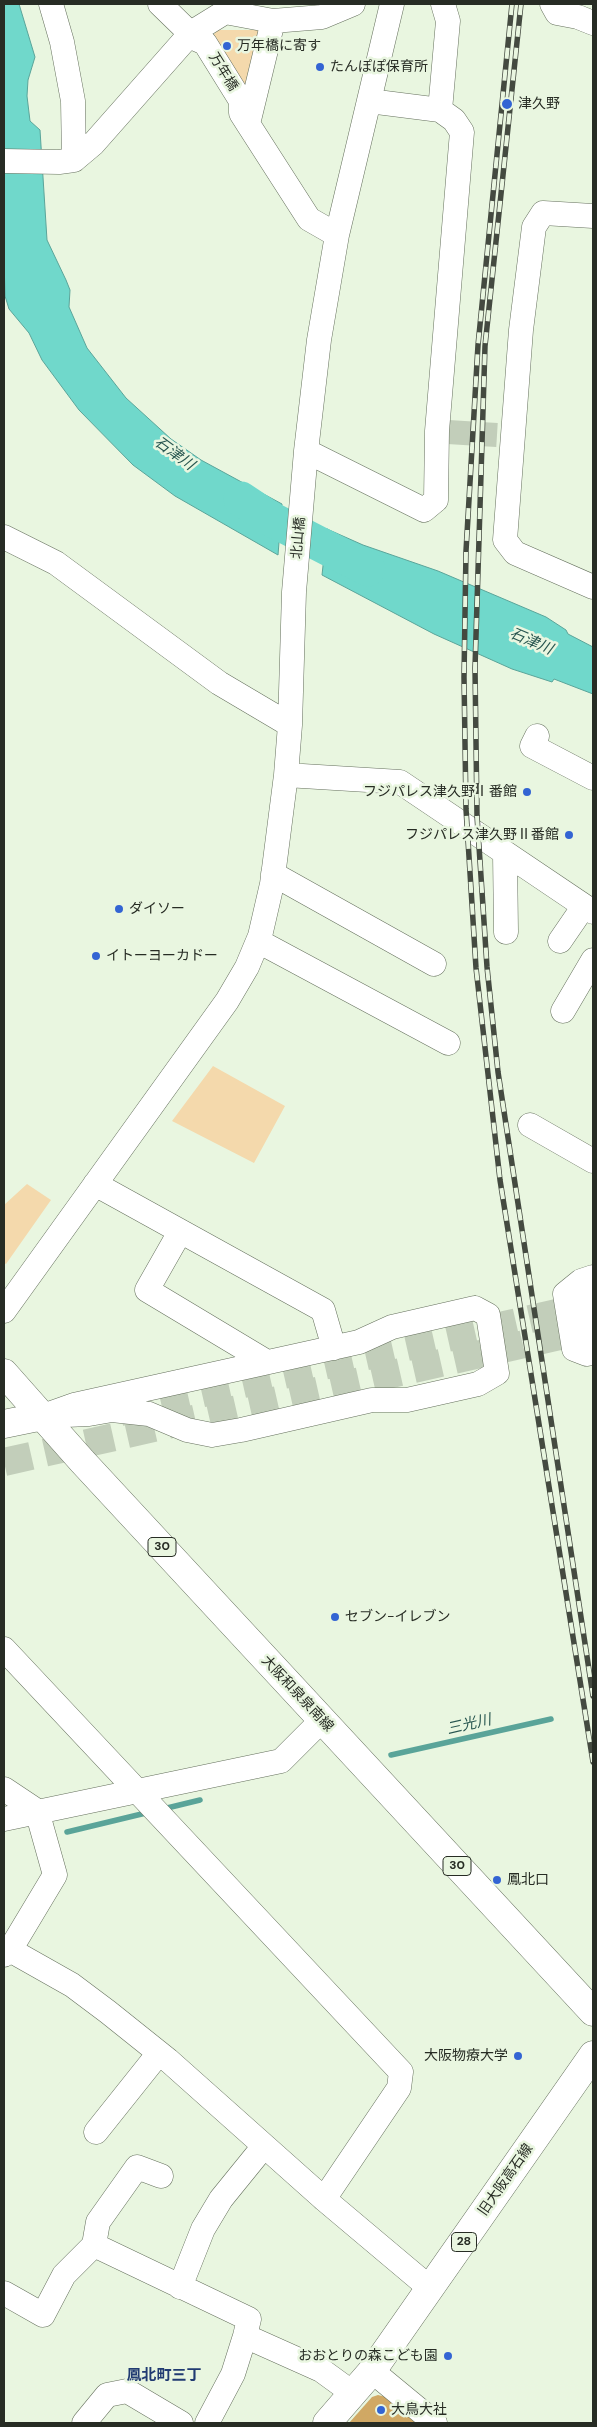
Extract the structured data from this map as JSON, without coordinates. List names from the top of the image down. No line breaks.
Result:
{"streets":{"main road":["30","大阪和泉泉南線","旧大阪高石線","28"],"street":["北山橋"]},"districts":["鳳北町三丁"],"water":["石津川","三光川"],"places":["万年橋に寄す","たんぽぽ保育所","津久野","フジパレス津久野Ⅰ番館","フジパレス津久野Ⅱ番館","ダイソー","イトーヨーカドー","セブン-イレブン","鳳北口","大阪物療大学","おおとりの森こども園","大鳥大社"]}
